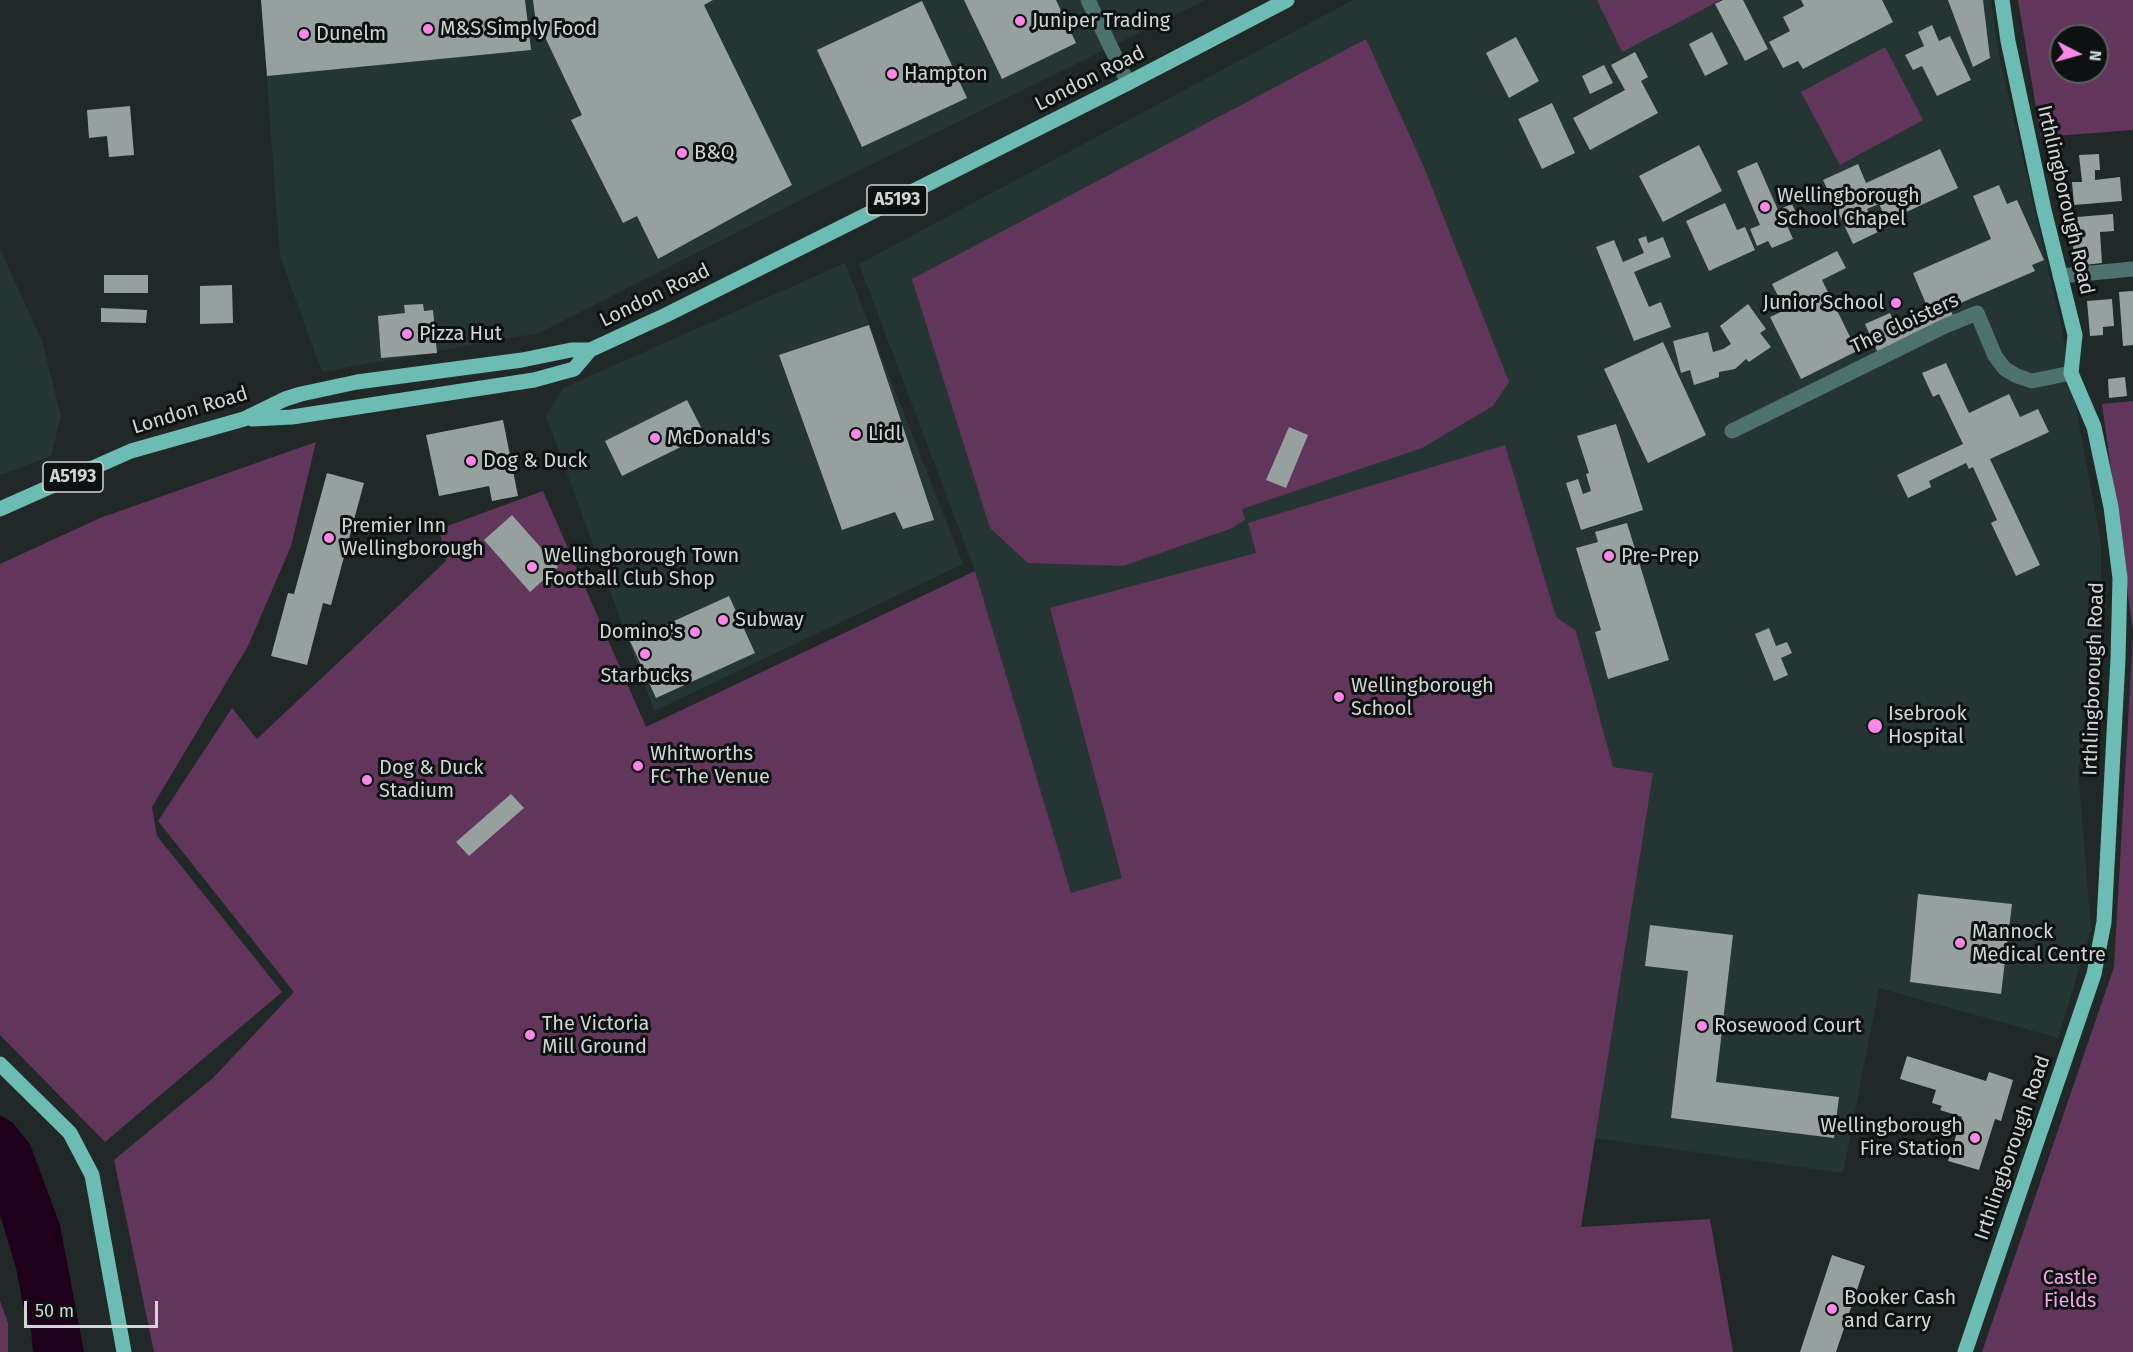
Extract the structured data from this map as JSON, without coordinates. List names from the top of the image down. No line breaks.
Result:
{"streets":{"main road":["London Road","A5193","Irthlingborough Road"],"street":["The Cloisters"]},"crossings":[["Irthlingborough Road","The Cloisters"]],"parks":["Castle Fields"],"places":["Juniper Trading","M&S Simply Food","Dunelm","Hampton","B&Q","Wellingborough School Chapel","Junior School","Pizza Hut","Lidl","McDonald's","Dog & Duck","Premier Inn Wellingborough","Pre-Prep","Wellingborough Town Football Club Shop","Subway","Domino's","Starbucks","Wellingborough School","Isebrook Hospital","Whitworths FC The Venue","Dog & Duck Stadium","Mannock Medical Centre","Rosewood Court","The Victoria Mill Ground","Wellingborough Fire Station","Booker Cash and Carry"],"scale_bar":"50 m","north":"right"}
